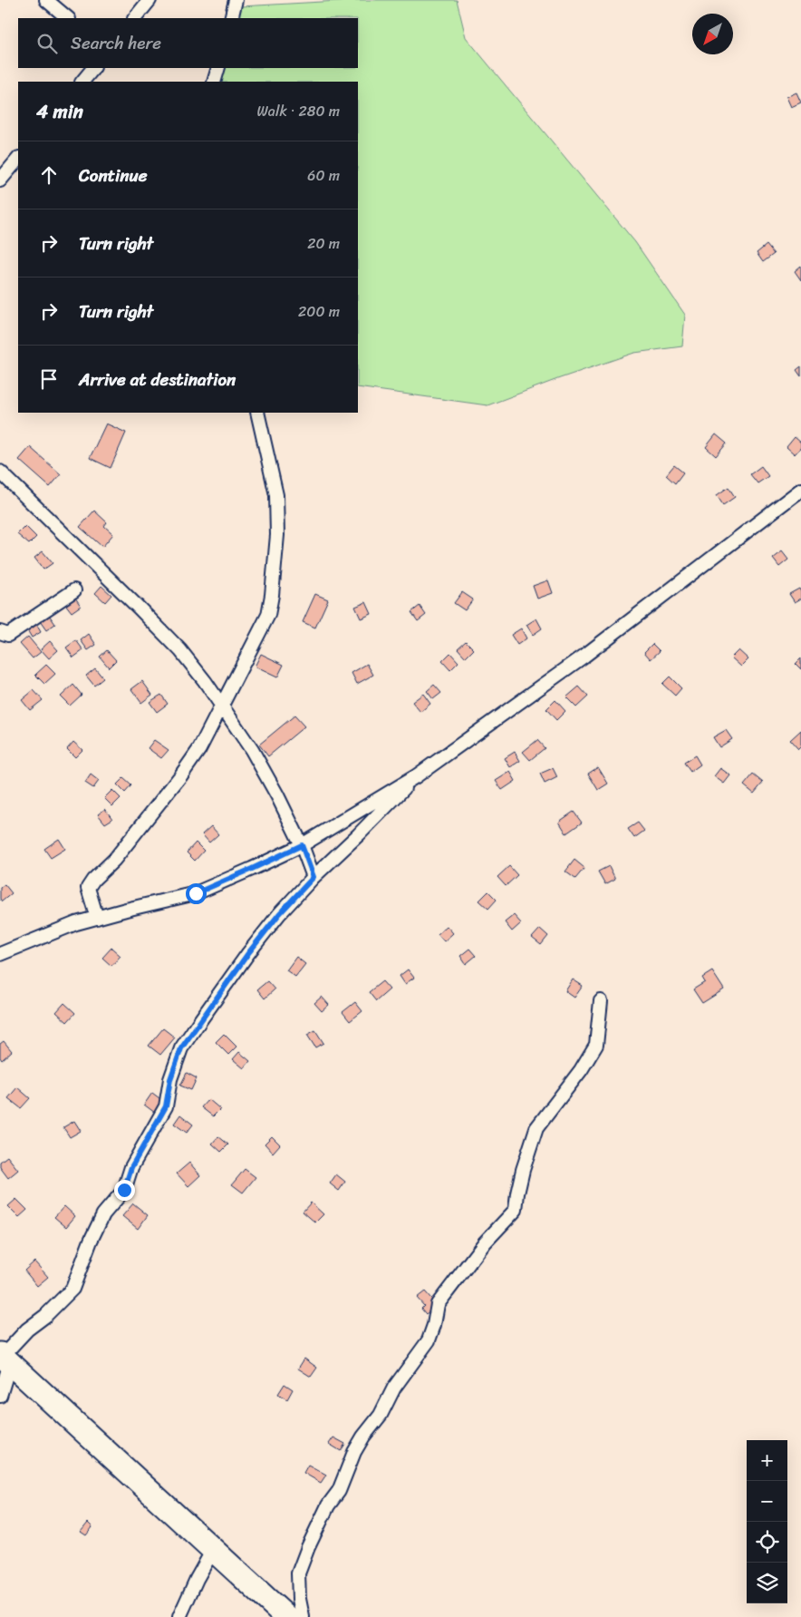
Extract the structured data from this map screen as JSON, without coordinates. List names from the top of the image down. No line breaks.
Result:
{"north":"bottom left","page":{"search":"Search here","heading":["4 min","Walk · 280 m"],"list":[["Continue","60 m"],["Turn right","20 m"],["Turn right","200 m"],"Arrive at destination"],"map_buttons":["+","−"]}}
